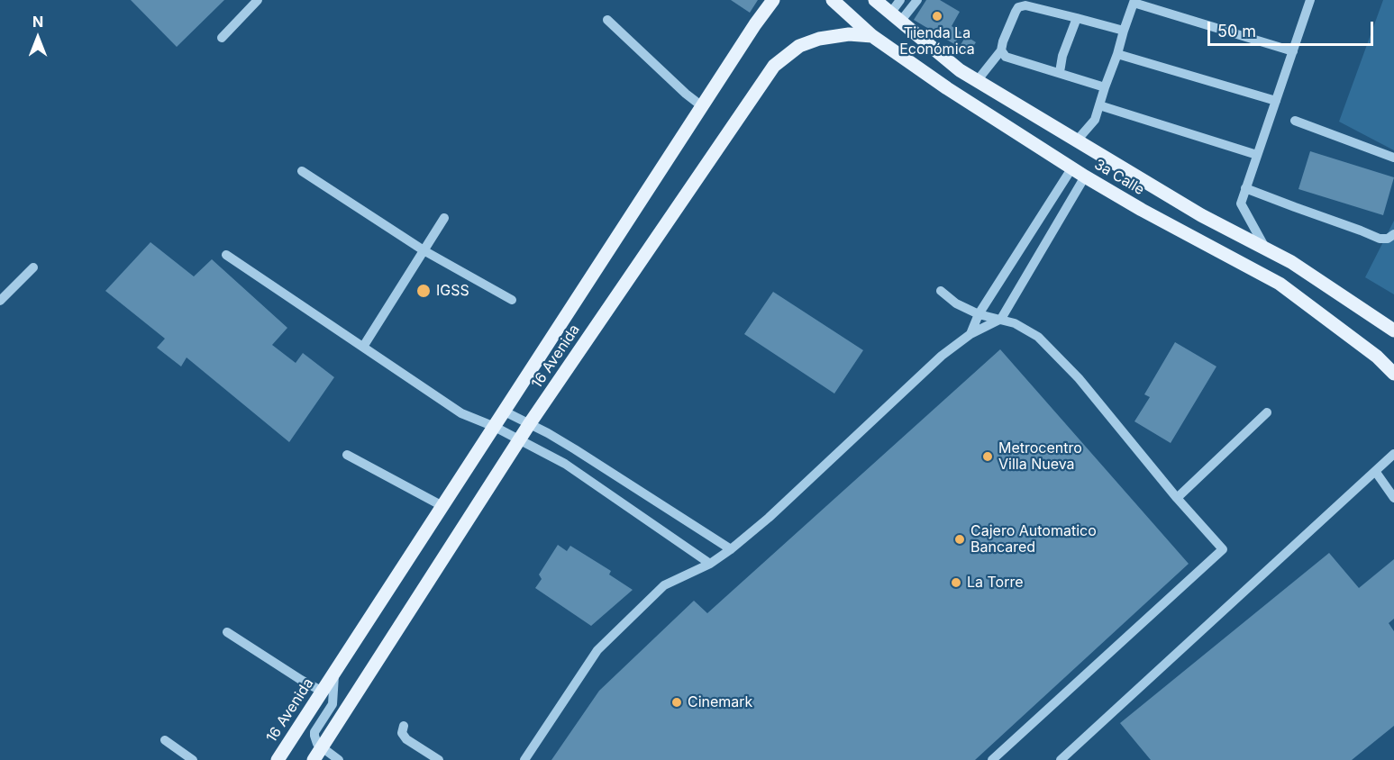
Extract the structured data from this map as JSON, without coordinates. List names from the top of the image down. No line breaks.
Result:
{"streets":{"main road":["3a Calle","16 Avenida"]},"crossings":[["3a Calle","16 Avenida"]],"places":["Tienda La Económica","IGSS","Metrocentro Villa Nueva","Cajero Automatico Bancared","La Torre","Cinemark"],"scale_bar":"50 m","north":"top"}
